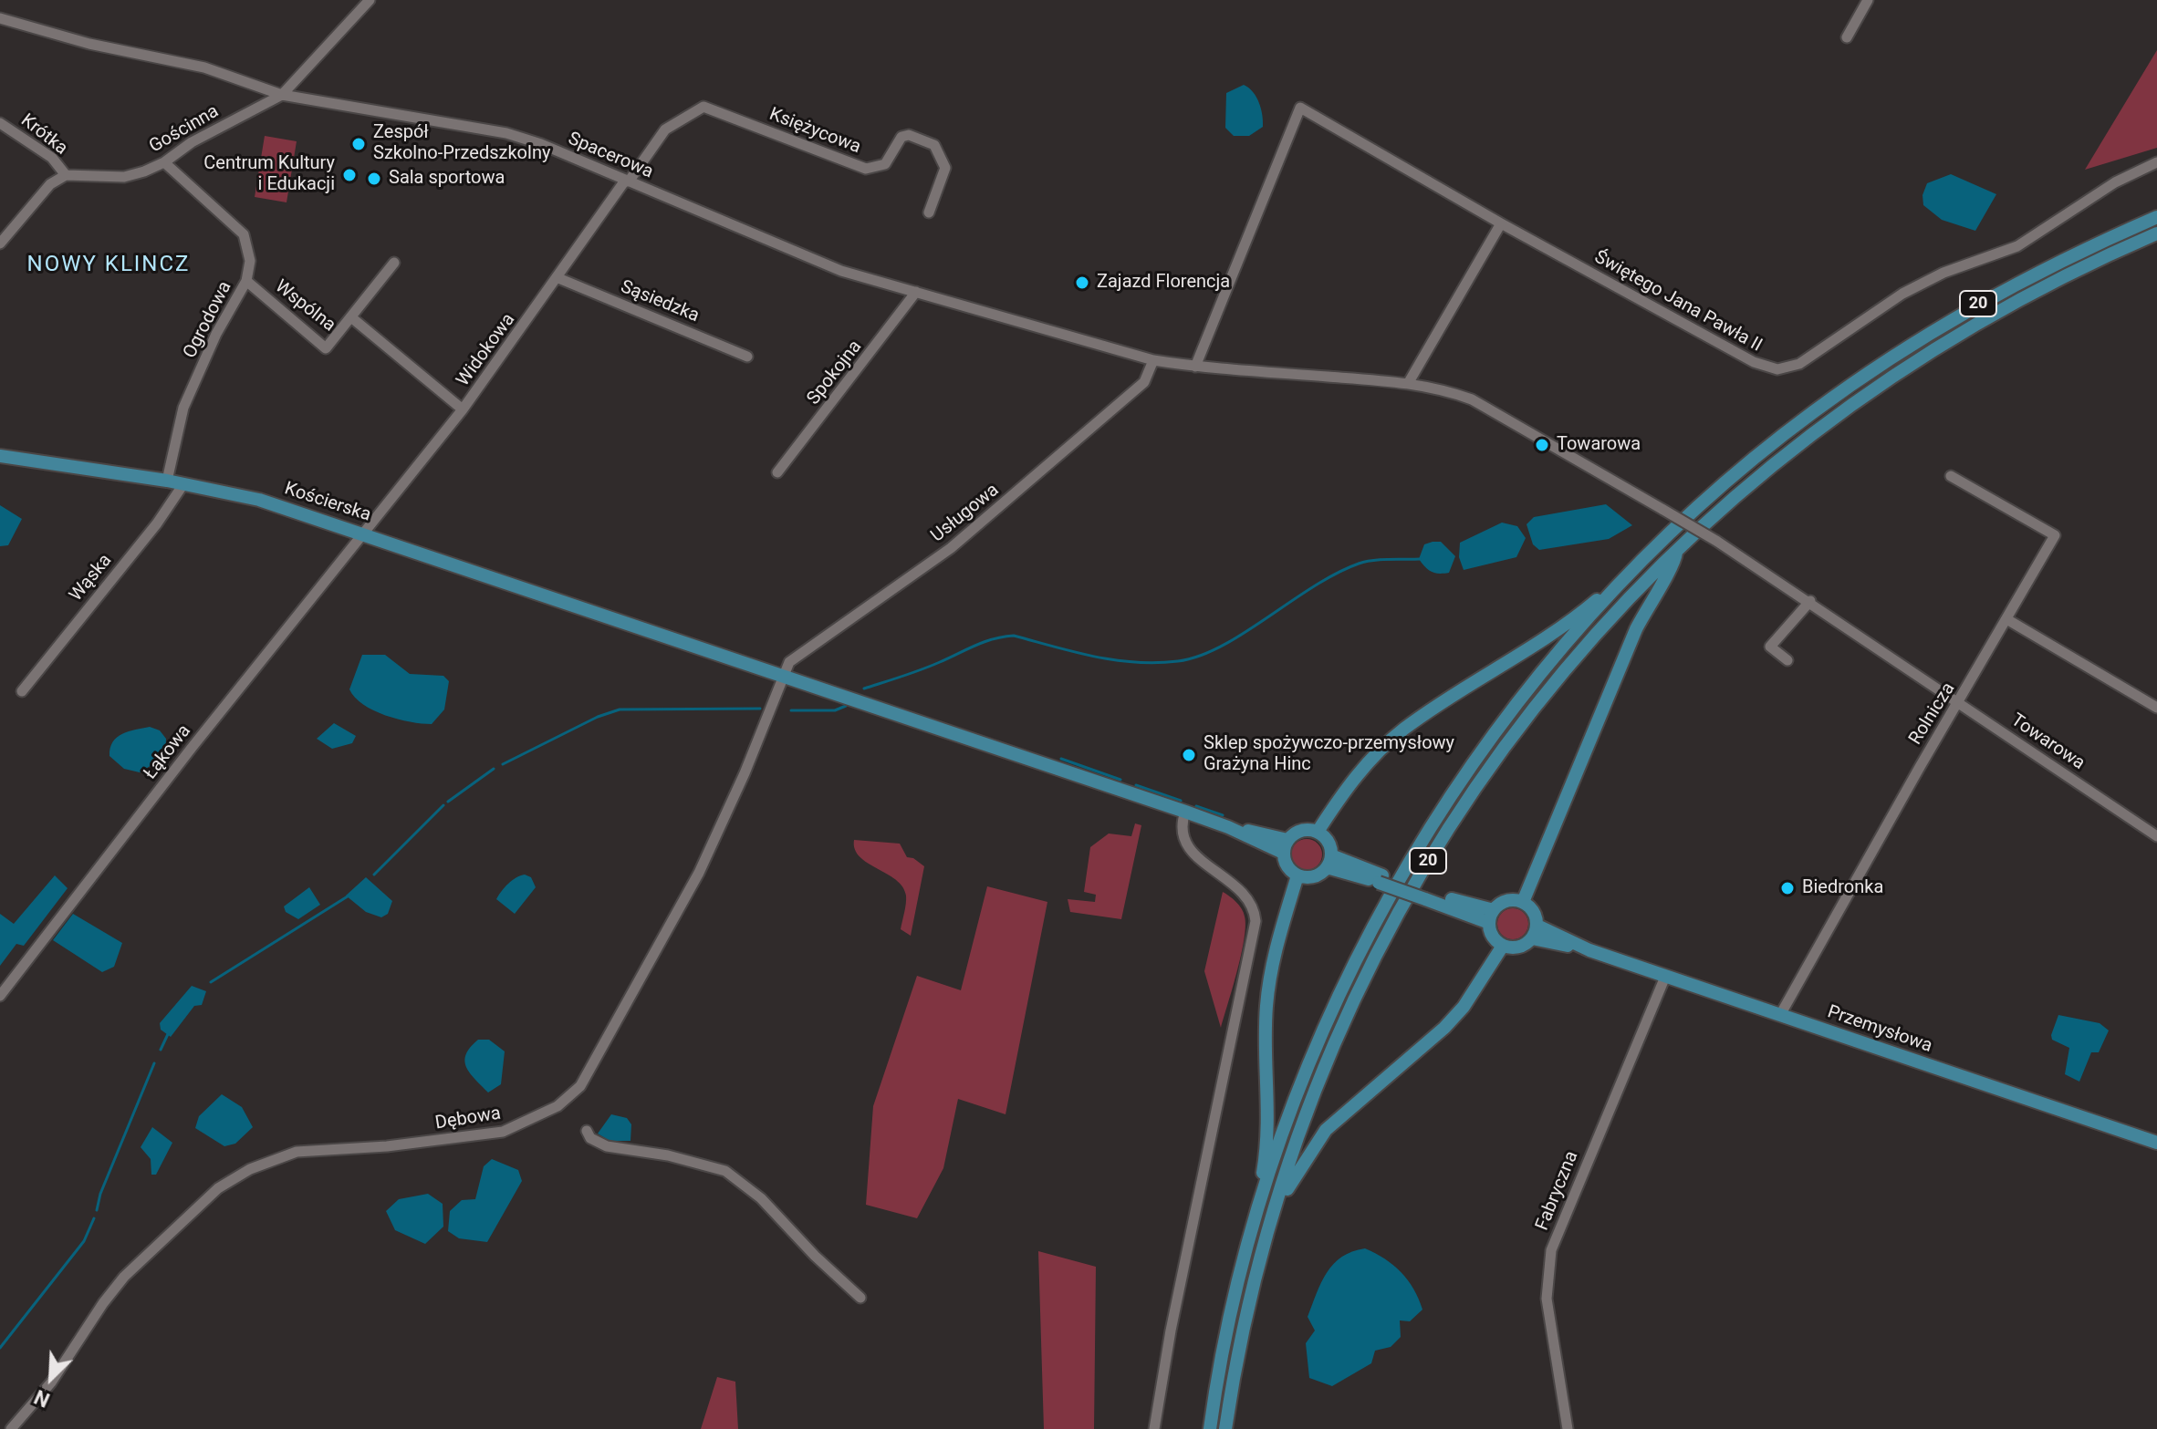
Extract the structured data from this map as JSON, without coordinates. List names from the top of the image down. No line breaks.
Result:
{"streets":{"main road":["20","Kościerska","Przemysłowa"],"street":["Gościnna","Księżycowa","Krótka","Spacerowa","Sąsiedzka","Świętego Jana Pawła II","Wspólna","Ogrodowa","Widokowa","Spokojna","Usługowa","Wąska","Rolnicza","Towarowa","Łąkowa","Dębowa","Fabryczna"]},"crossings":[["Gościnna","Krótka"],["Gościnna","Spacerowa"],["Gościnna","Ogrodowa"],["Księżycowa","Spacerowa"],["Księżycowa","Widokowa"],["Spacerowa","Widokowa"],["Spacerowa","Spokojna"],["Spacerowa","Usługowa"],["Spacerowa","Towarowa"],["Sąsiedzka","Widokowa"],["Świętego Jana Pawła II","Towarowa"],["Wspólna","Ogrodowa"],["Ogrodowa","Kościerska"],["Widokowa","Kościerska"],["Widokowa","Łąkowa"],["Kościerska","Usługowa"],["Kościerska","Wąska"],["Kościerska","Łąkowa"],["Kościerska","Dębowa"],["Usługowa","Towarowa"],["Usługowa","Dębowa"],["Rolnicza","Towarowa"],["Rolnicza","Przemysłowa"],["Przemysłowa","Fabryczna"]],"districts":["NOWY KLINCZ"],"places":["Zespół Szkolno-Przedszkolny","Centrum Kultury i Edukacji","Sala sportowa","Zajazd Florencja","Towarowa","Sklep spożywczo-przemysłowy Grażyna Hinc","Biedronka"],"north":"bottom left"}
